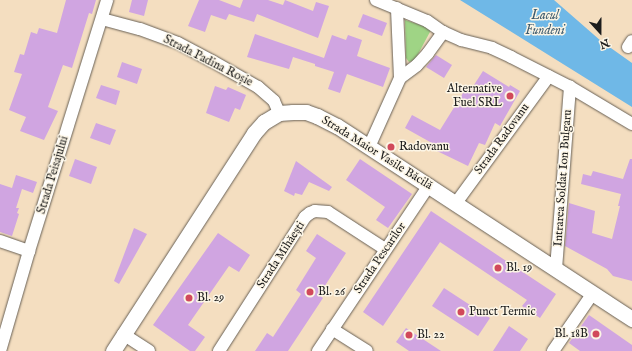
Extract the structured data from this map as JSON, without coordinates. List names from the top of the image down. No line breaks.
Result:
{"streets":{"street":["Strada Padina Roșie","Strada Radovanu","Strada Maior Vasile Băcilă","Strada Peisajului","Intrarea Soldat Ion Bulgaru","Strada Mihăești","Strada Pescarilor"]},"crossings":[["Strada Padina Roșie","Strada Maior Vasile Băcilă"],["Strada Padina Roșie","Strada Peisajului"],["Strada Radovanu","Strada Maior Vasile Băcilă"],["Strada Maior Vasile Băcilă","Intrarea Soldat Ion Bulgaru"],["Strada Maior Vasile Băcilă","Strada Pescarilor"],["Strada Mihăești","Strada Pescarilor"]],"water":["Lacul Fundeni"],"places":["Alternative Fuel SRL","Radovanu","Bl. 19","Bl. 26","Bl. 29","Punct Termic","Bl. 18B","Bl. 22"],"north":"bottom"}
